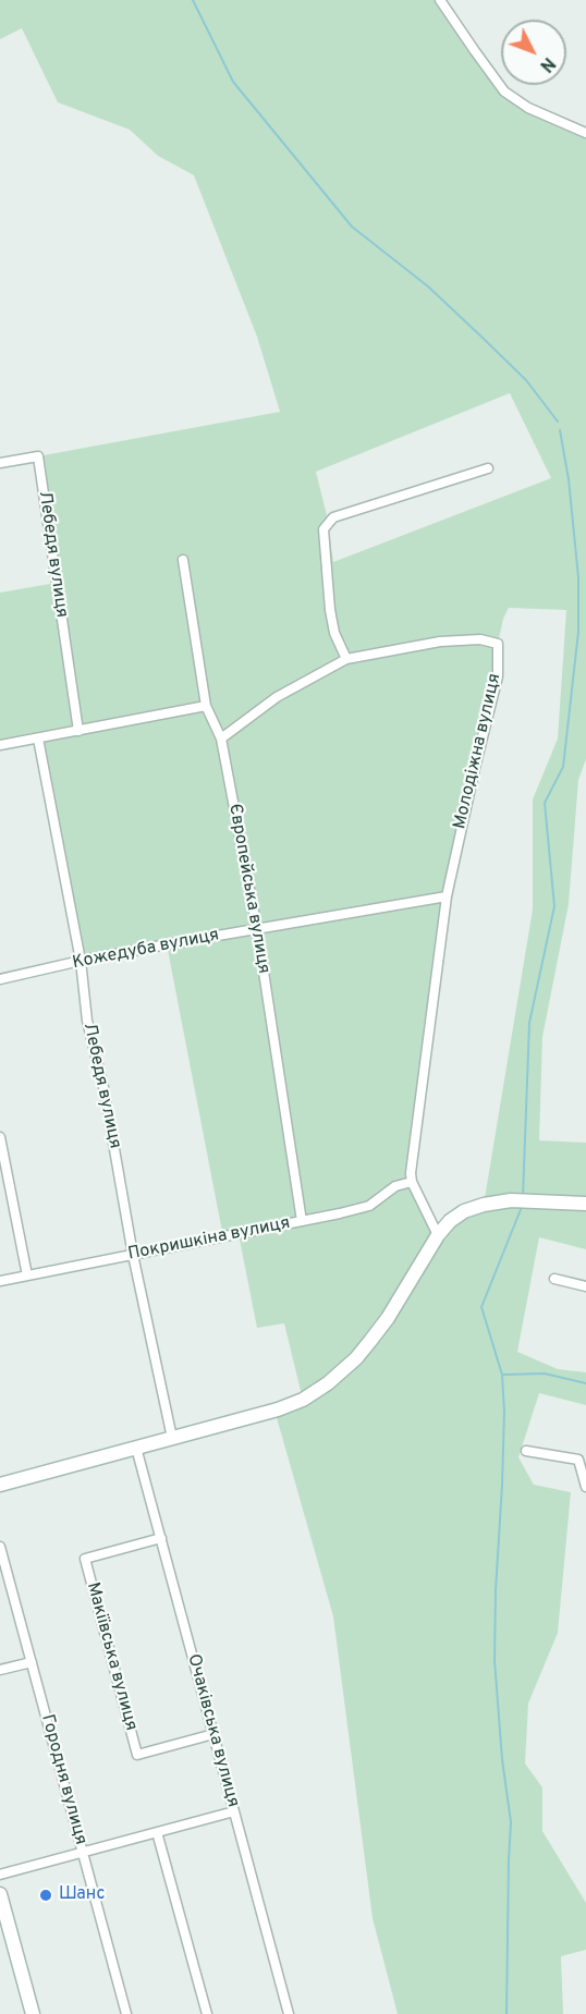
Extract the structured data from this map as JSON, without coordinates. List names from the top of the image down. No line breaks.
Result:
{"streets":{"street":["Лебедя вулиця","Молодіжна вулиця","Європейська вулиця","Кожедуба вулиця","Покришкіна вулиця","Макіївська вулиця","Очаківська вулиця","Городня вулиця"]},"crossings":[["Лебедя вулиця","Кожедуба вулиця"],["Лебедя вулиця","Покришкіна вулиця"],["Молодіжна вулиця","Кожедуба вулиця"],["Молодіжна вулиця","Покришкіна вулиця"],["Європейська вулиця","Кожедуба вулиця"],["Європейська вулиця","Покришкіна вулиця"],["Макіївська вулиця","Очаківська вулиця"]],"places":["Шанс"],"north":"bottom right"}
